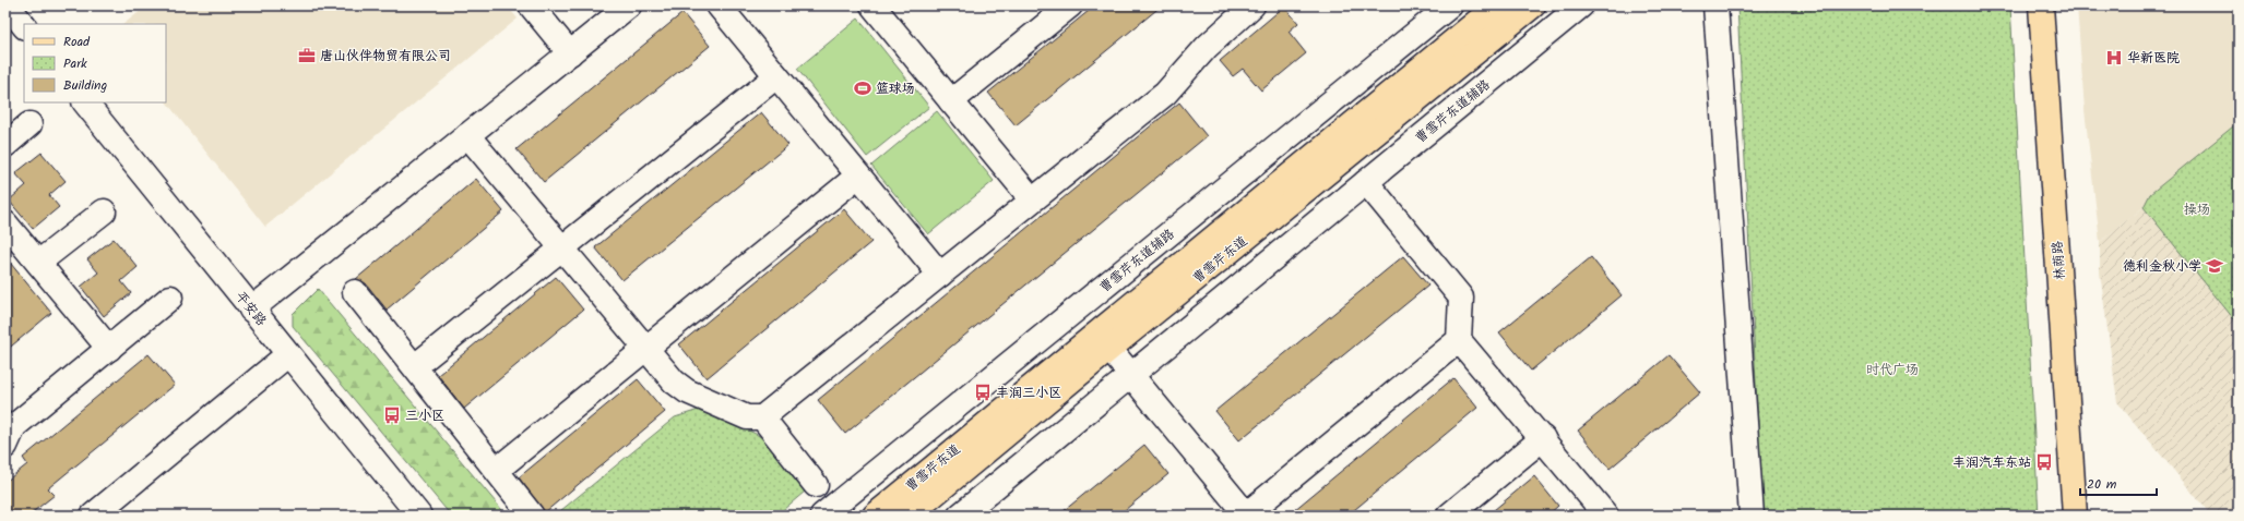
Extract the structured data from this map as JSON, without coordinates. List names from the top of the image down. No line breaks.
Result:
{"streets":{"main road":["曹雪芹东道","林荫路"],"street":["曹雪芹东道辅路","平安路"]},"parks":["操场","时代广场"],"places":{"office":["唐山伙伴物贸有限公司"],"hospital":["华新医院"],"sports":["篮球场"],"school or university":["德利金秋小学"],"bus stop":["丰润三小区","三小区","丰润汽车东站"]},"legend":["Road","Park","Building"],"scale_bar":"20 m"}
